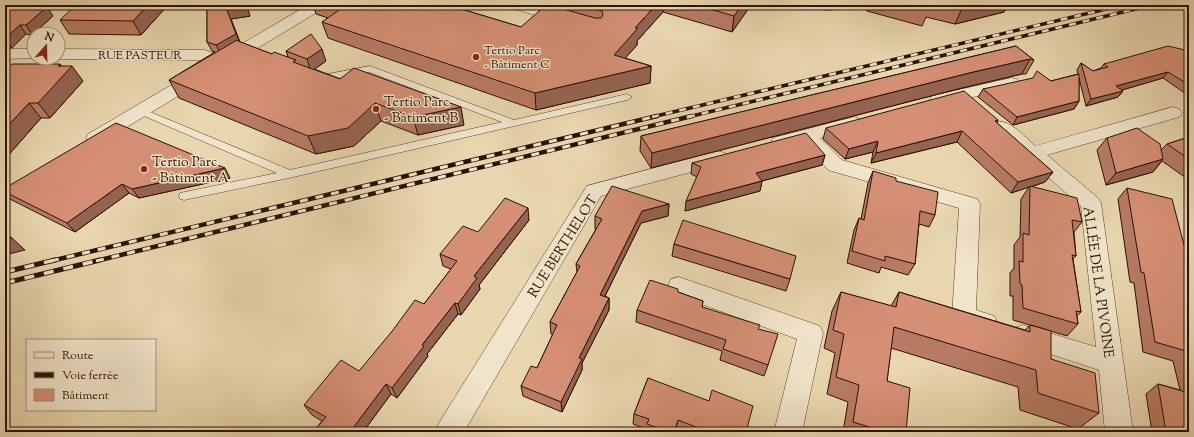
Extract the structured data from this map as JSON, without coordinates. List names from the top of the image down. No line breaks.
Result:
{"streets":{"street":["RUE PASTEUR","RUE BERTHELOT","ALLÉE DE LA PIVOINE"]},"places":["Tertio Parc - Bâtiment C","Tertio Parc - Bâtiment B","Tertio Parc - Bâtiment A"],"legend":["Route","Voie ferrée","Bâtiment"],"north":"top"}
